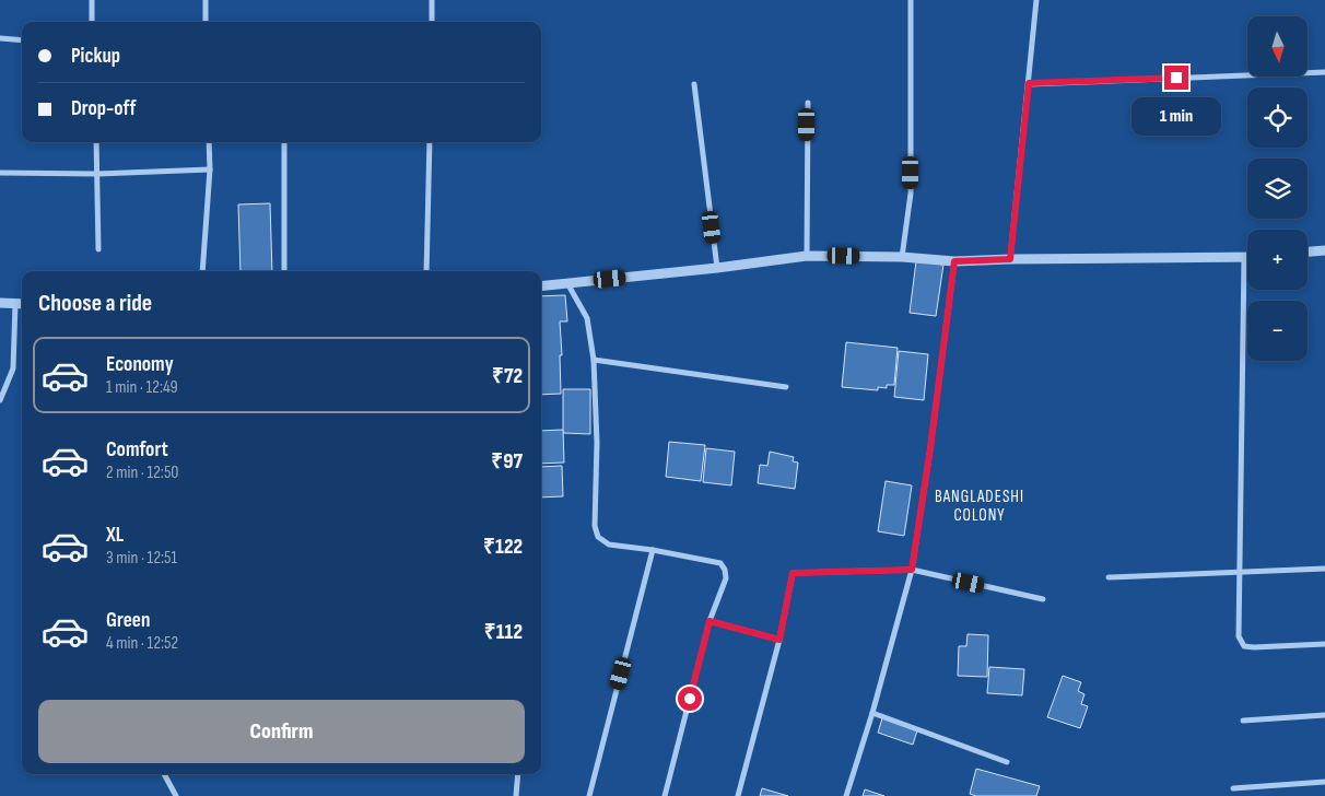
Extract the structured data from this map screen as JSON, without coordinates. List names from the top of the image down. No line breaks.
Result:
{"districts":["BANGLADESHI COLONY"],"north":"bottom","page":{"map_buttons":["+","−"],"banner":["Pickup","Drop-off"],"bubble":"1 min","heading":"Choose a ride","list":[{"name":"Economy","note":"1 min · 12:49","value":"₹72"},{"name":"Comfort","note":"2 min · 12:50","value":"₹97"},{"name":"XL","note":"3 min · 12:51","value":"₹122"},{"name":"Green","note":"4 min · 12:52","value":"₹112"}],"buttons":"Confirm"}}
